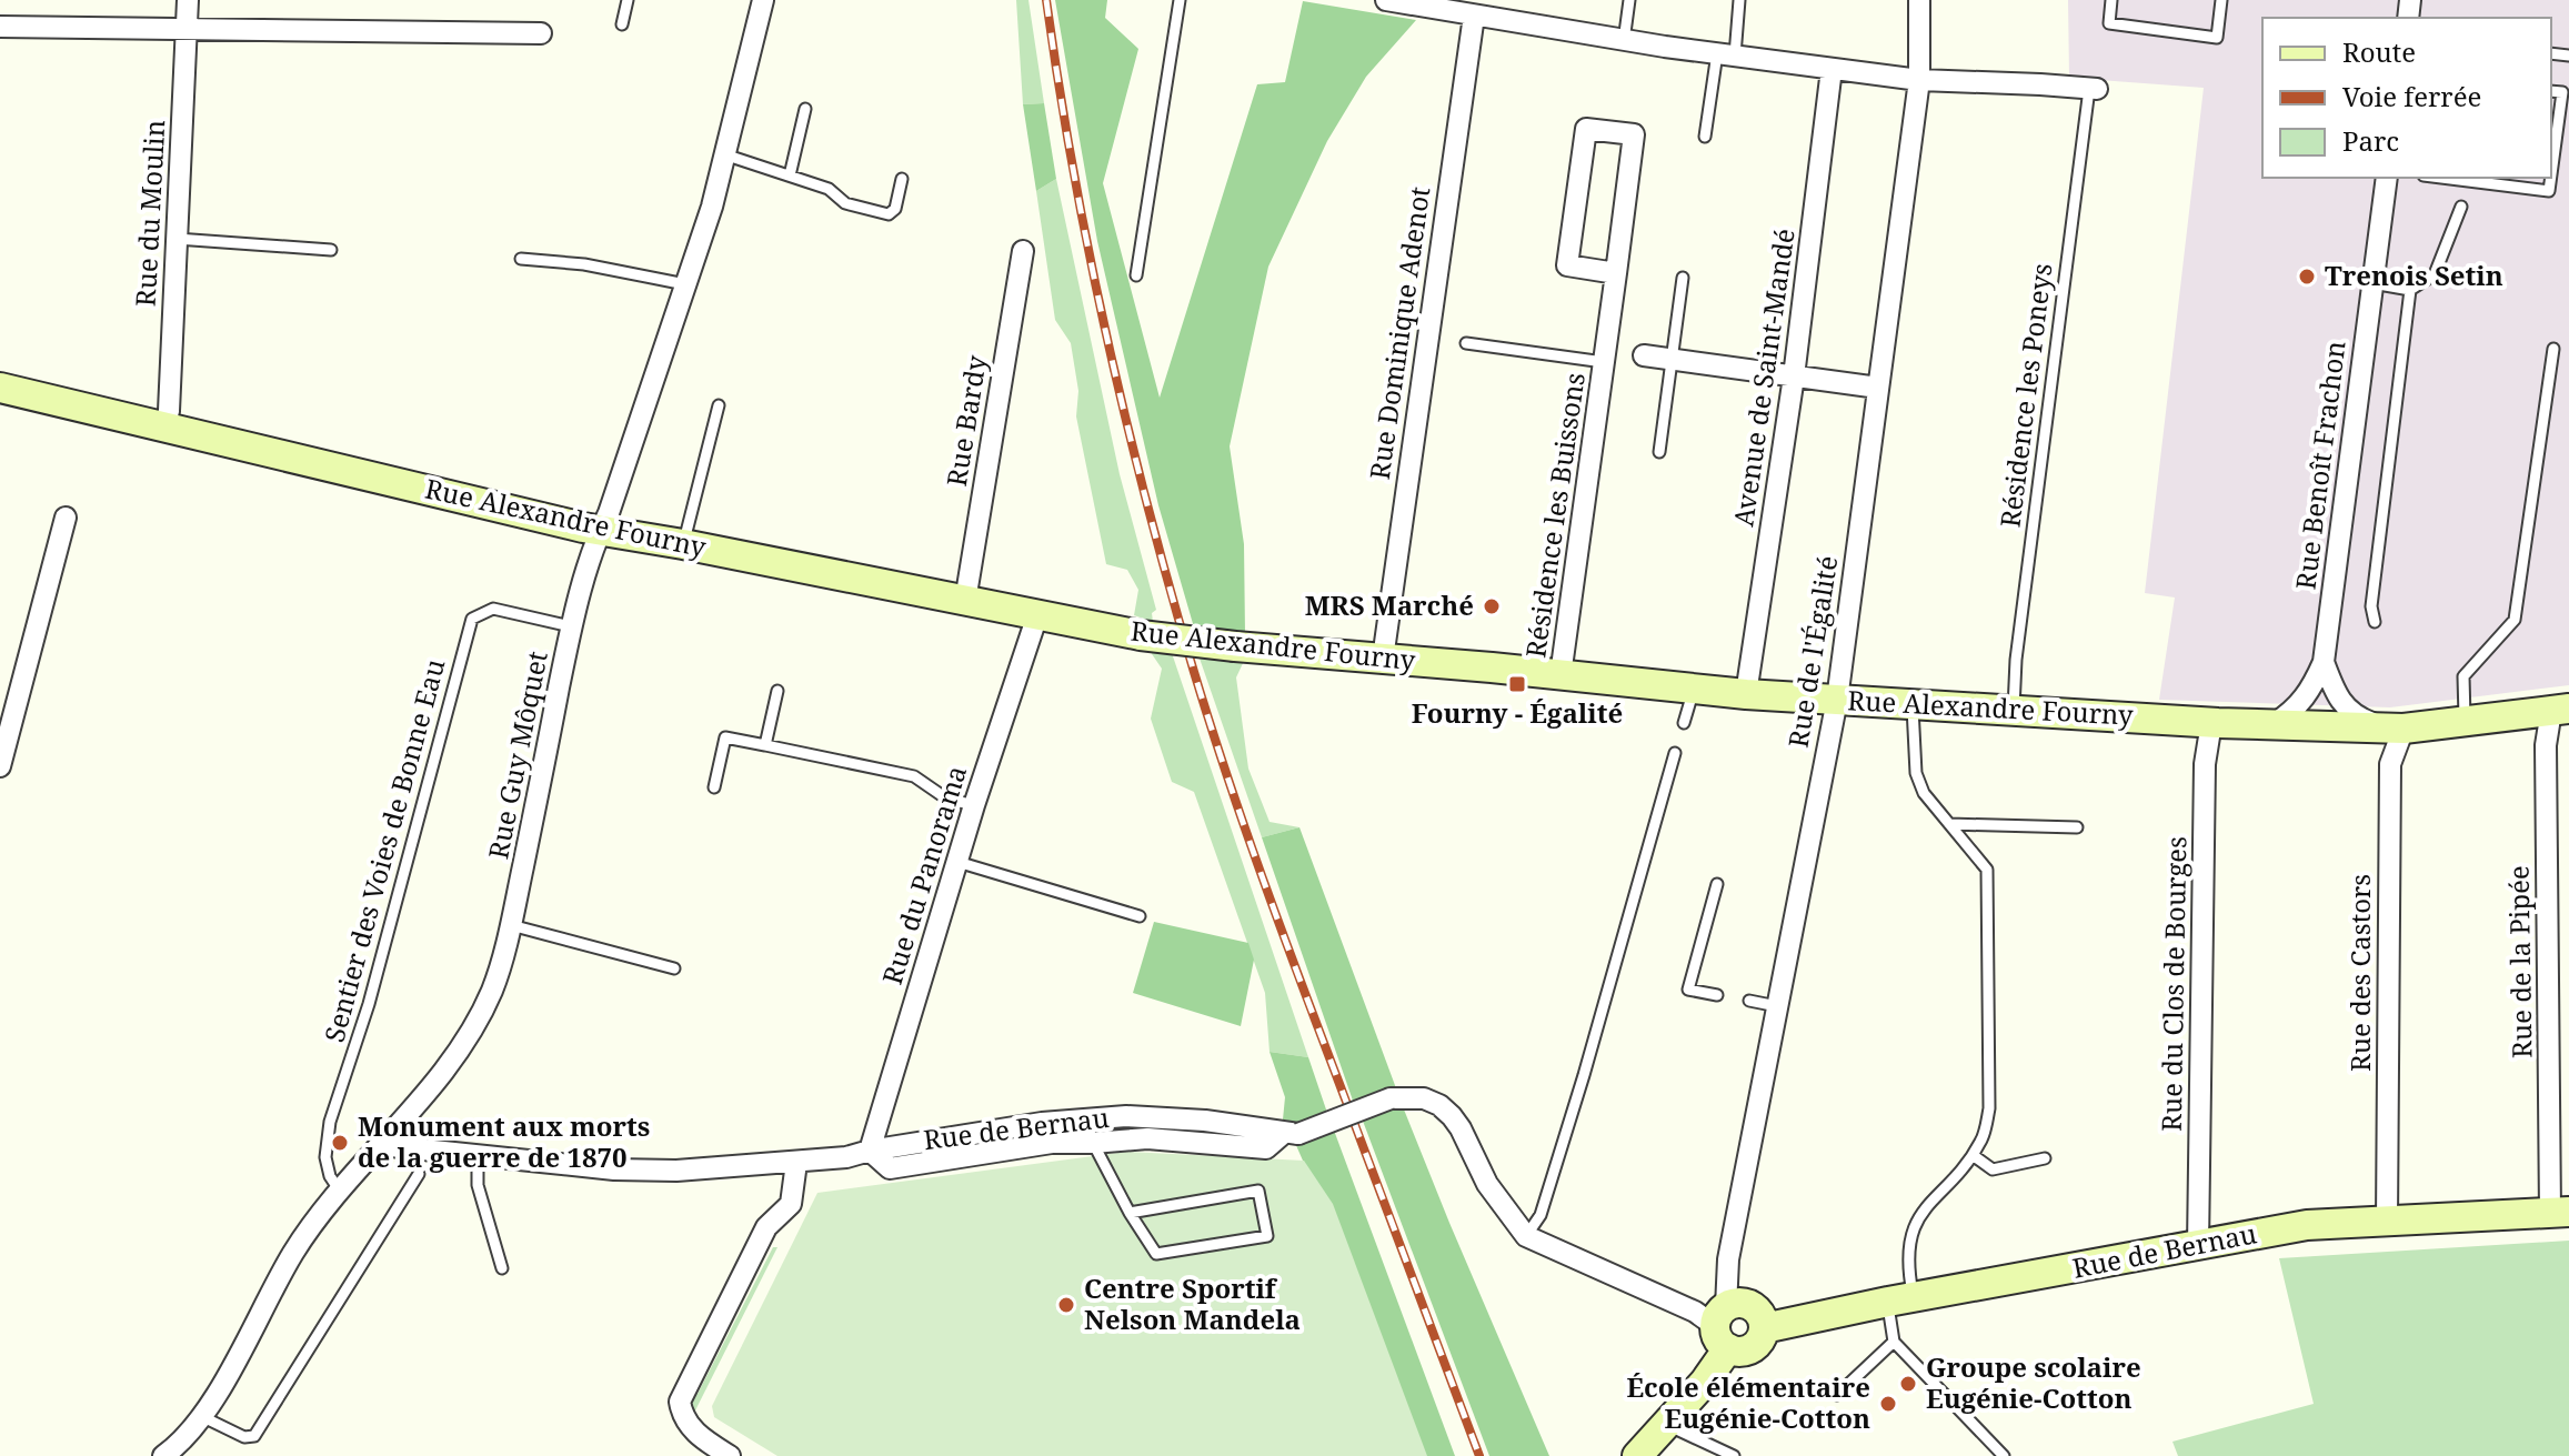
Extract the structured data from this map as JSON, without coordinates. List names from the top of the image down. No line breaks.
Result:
{"streets":{"street":["Rue du Moulin","Rue Dominique Adenot","Avenue de Saint-Mandé","Rue Bardy","Rue Benoît Frachon","Résidence les Buissons","Rue Alexandre Fourny","Rue de l'Égalité","Rue Guy Môquet","Rue du Panorama","Rue de la Pipée","Rue des Castors","Rue du Clos de Bourges","Rue de Bernau"],"lane":["Résidence les Poneys","Sentier des Voies de Bonne Eau"]},"crossings":[["Rue du Moulin","Rue Alexandre Fourny"],["Rue Dominique Adenot","Rue Alexandre Fourny"],["Avenue de Saint-Mandé","Rue Alexandre Fourny"],["Résidence les Poneys","Rue Alexandre Fourny"],["Rue Bardy","Rue Alexandre Fourny"],["Rue Benoît Frachon","Rue Alexandre Fourny"],["Rue Benoît Frachon","Rue des Castors"],["Résidence les Buissons","Rue Alexandre Fourny"],["Rue Alexandre Fourny","Rue de l'Égalité"],["Rue Alexandre Fourny","Rue Guy Môquet"],["Rue Alexandre Fourny","Rue du Panorama"],["Rue Alexandre Fourny","Rue de la Pipée"],["Rue Alexandre Fourny","Rue des Castors"],["Rue Alexandre Fourny","Rue du Clos de Bourges"],["Rue de l'Égalité","Rue de Bernau"],["Rue Guy Môquet","Sentier des Voies de Bonne Eau"],["Rue Guy Môquet","Rue de Bernau"],["Rue du Panorama","Rue de Bernau"],["Rue de la Pipée","Rue de Bernau"],["Rue des Castors","Rue de Bernau"],["Rue du Clos de Bourges","Rue de Bernau"]],"places":{"other":["Trenois Setin","MRS Marché","Monument aux morts de la guerre de 1870","Centre Sportif Nelson Mandela","Groupe scolaire Eugénie-Cotton","École élémentaire Eugénie-Cotton"],"transit":["Fourny - Égalité"]},"legend":["Route","Voie ferrée","Parc"]}
